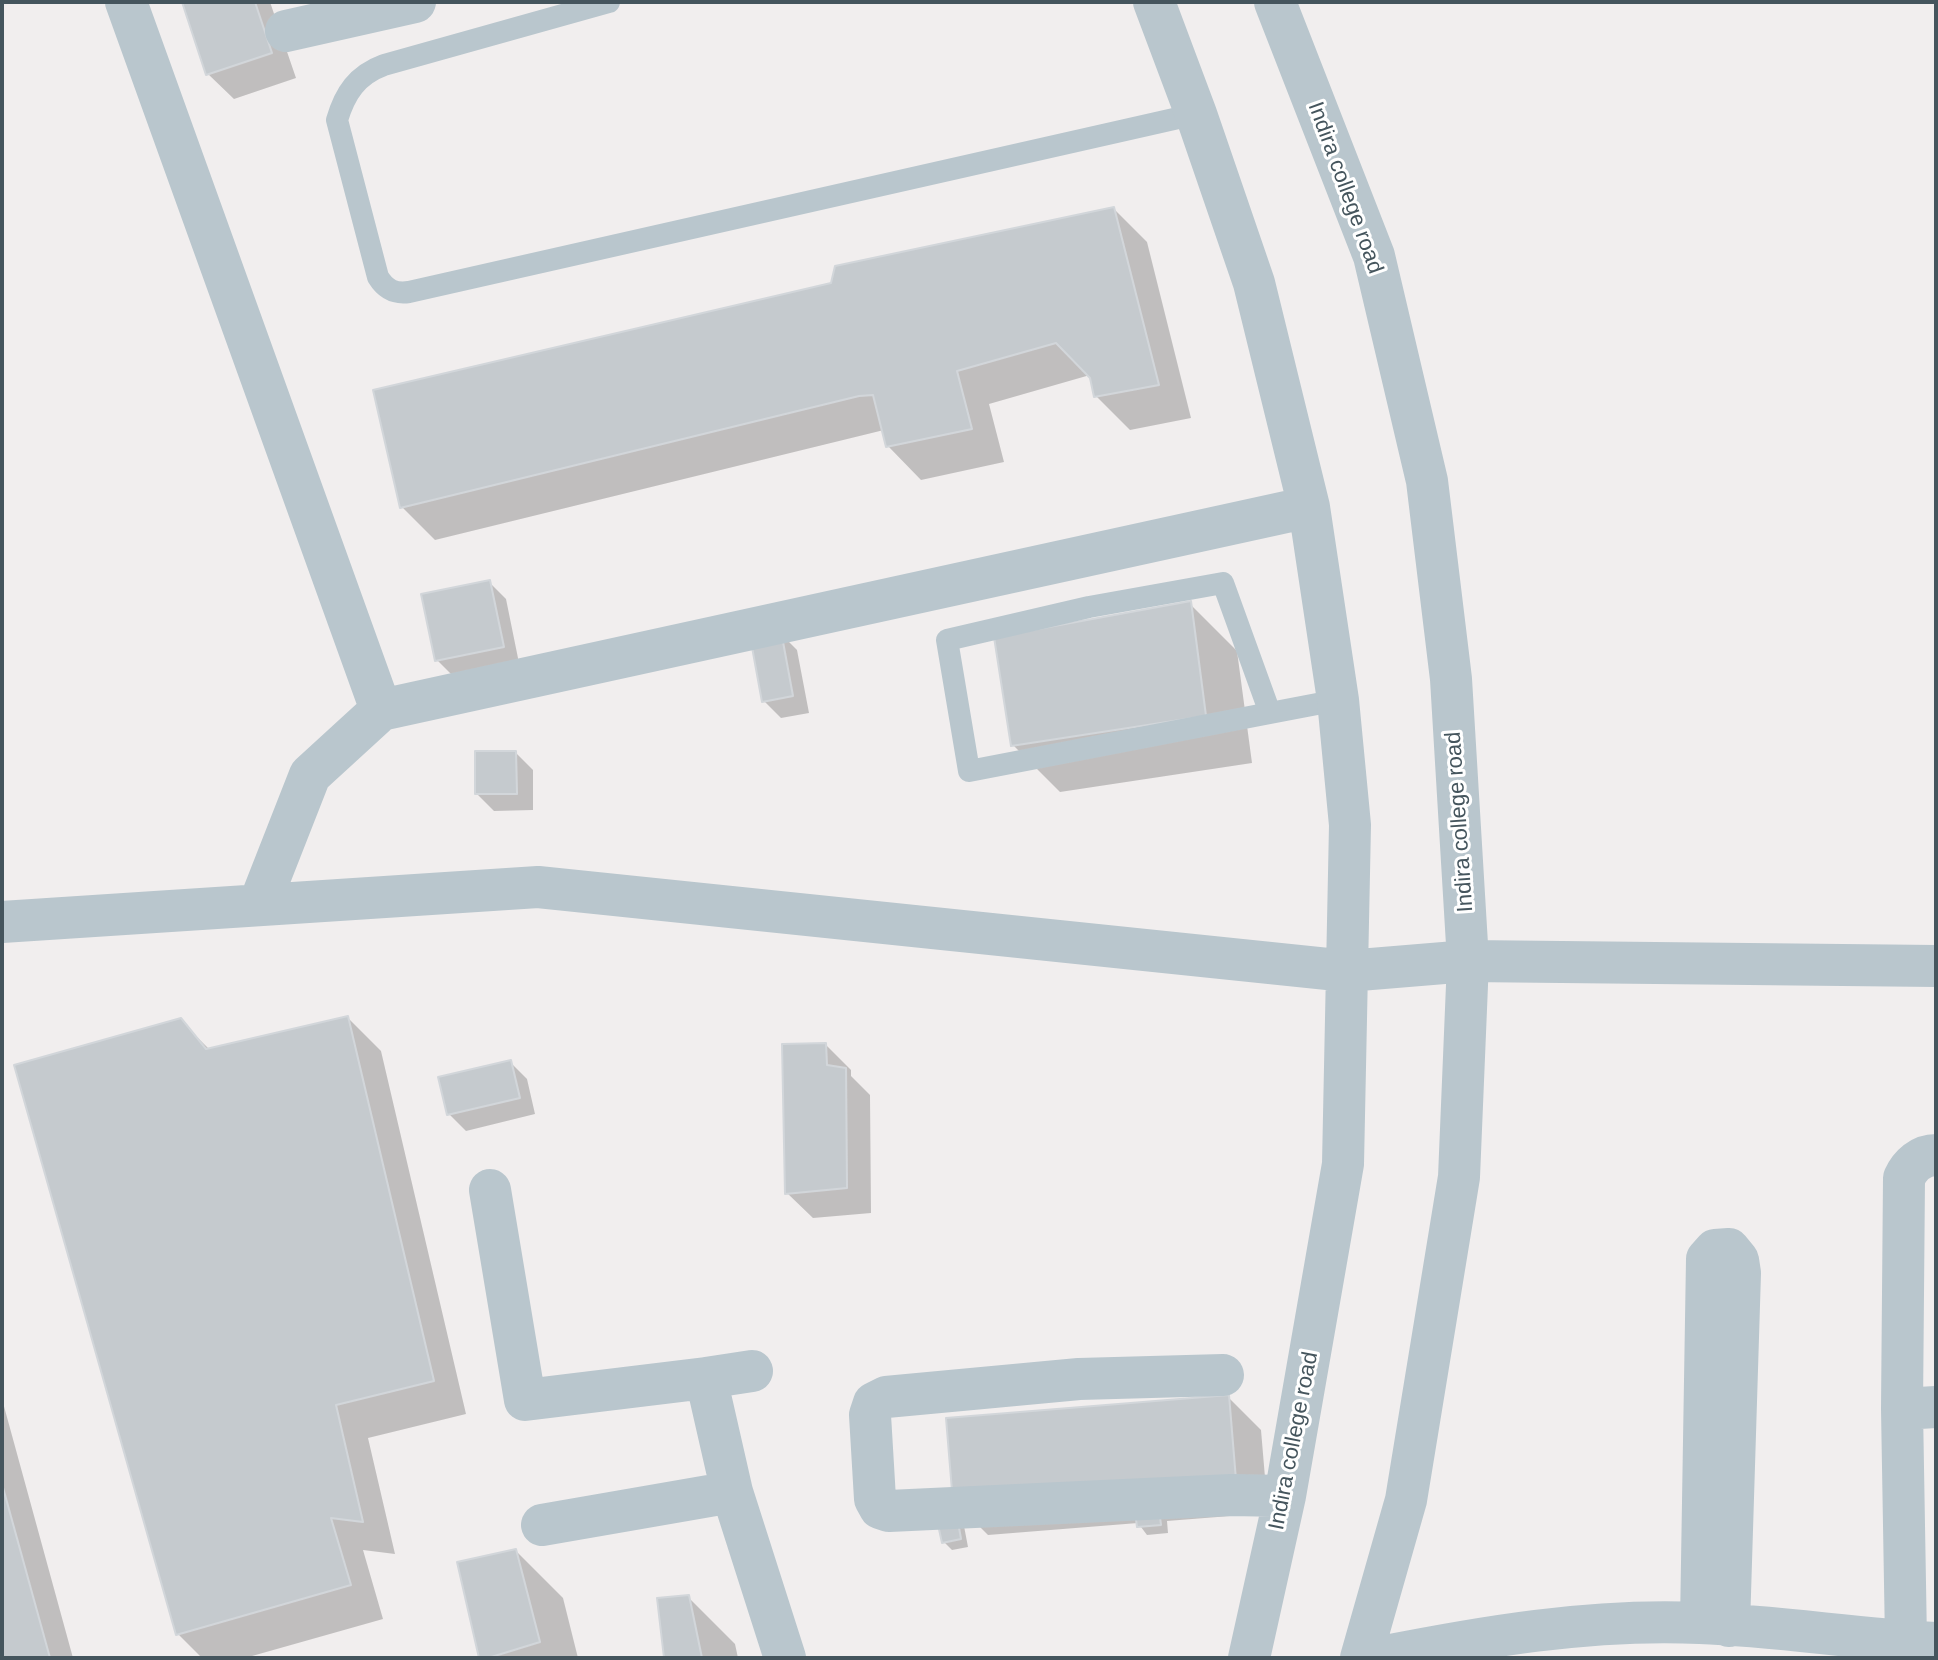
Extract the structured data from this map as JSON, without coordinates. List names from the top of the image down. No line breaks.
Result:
{"streets":{"street":["Indira college road"]}}
